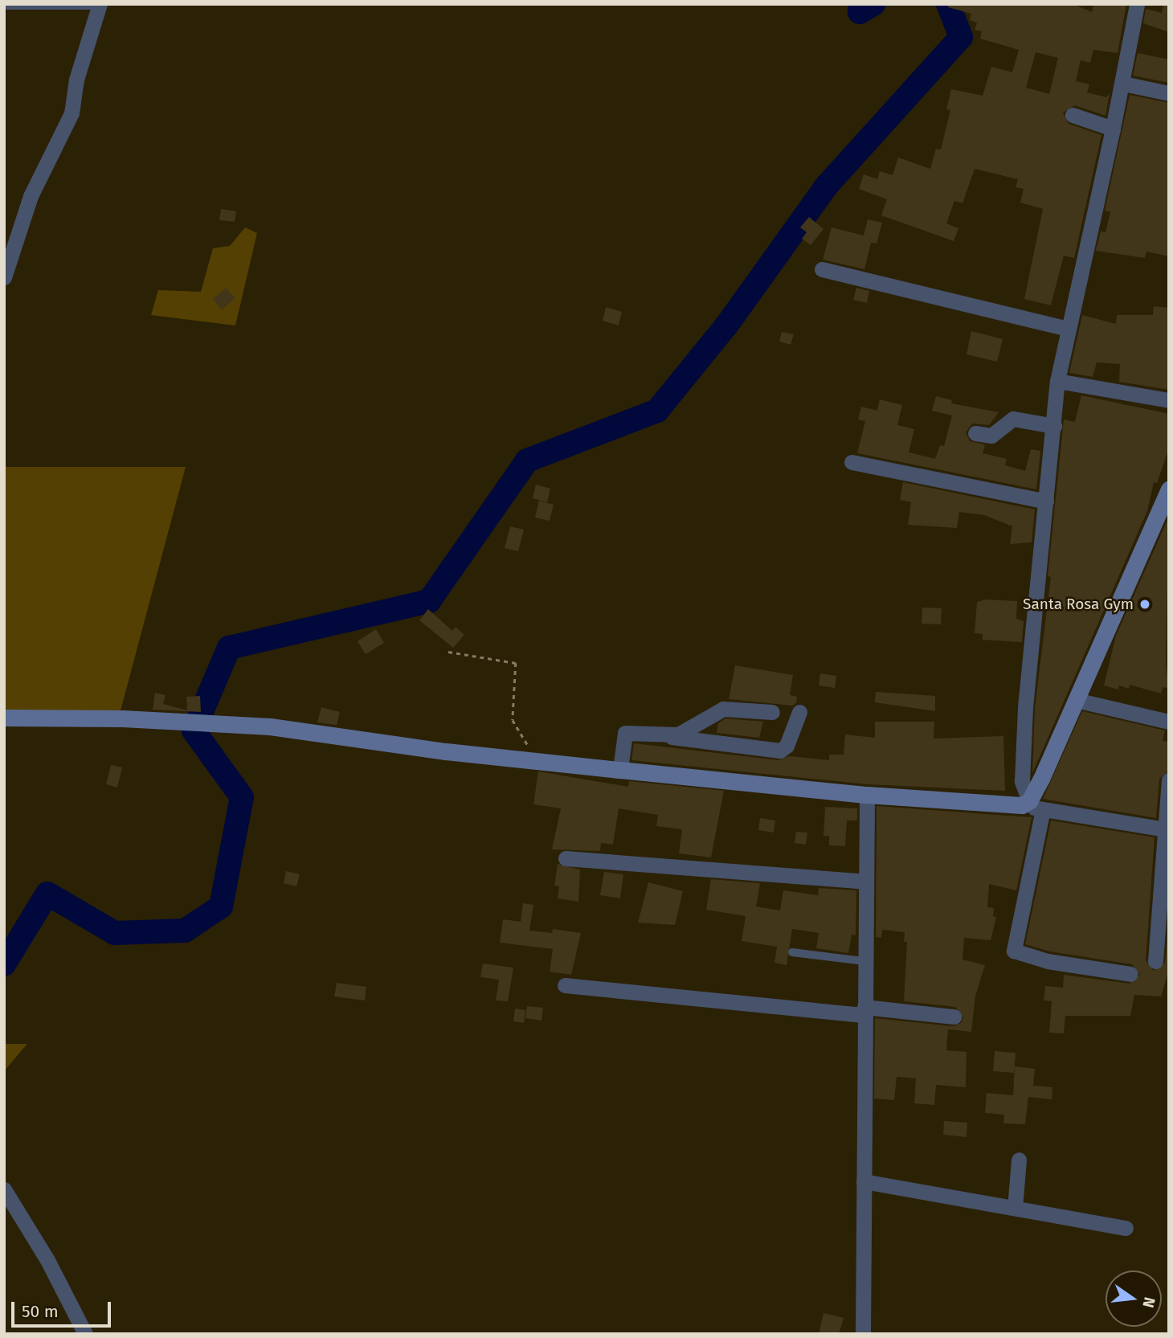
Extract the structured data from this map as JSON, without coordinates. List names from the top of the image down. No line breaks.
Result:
{"places":["Santa Rosa Gym"],"scale_bar":"50 m","north":"right"}
